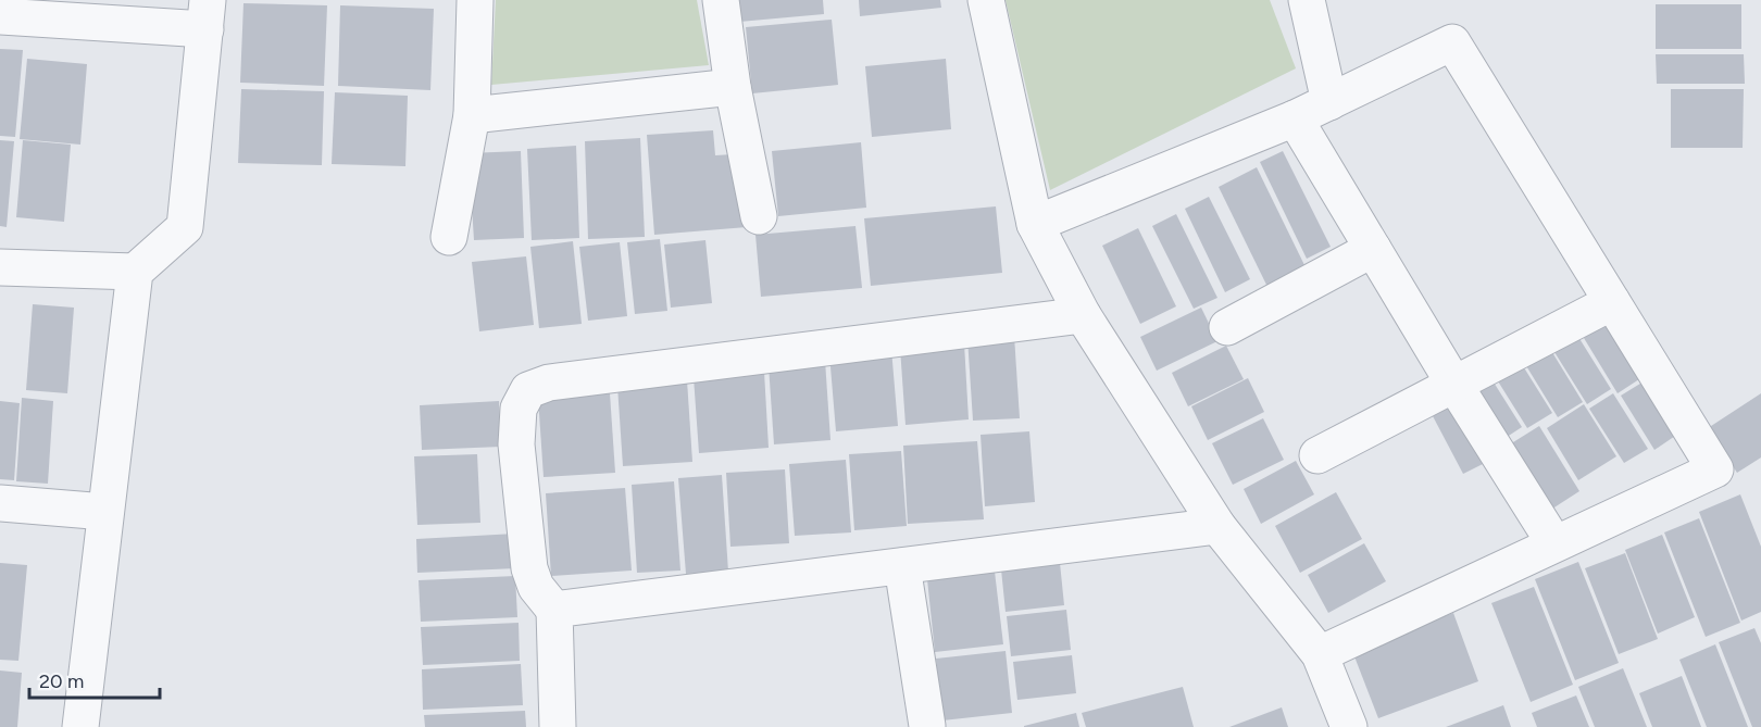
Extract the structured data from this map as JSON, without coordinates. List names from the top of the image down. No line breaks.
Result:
{"scale_bar":"20 m"}
